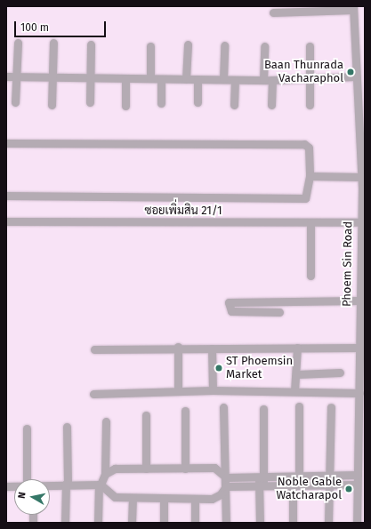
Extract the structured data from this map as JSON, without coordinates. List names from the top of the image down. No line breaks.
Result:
{"streets":{"street":["ซอยเพิ่มสิน 21/1","Phoem Sin Road"]},"crossings":[["ซอยเพิ่มสิน 21/1","Phoem Sin Road"]],"places":["Baan Thunrada Vacharaphol","ST Phoemsin Market","Noble Gable Watcharapol"],"scale_bar":"100 m","north":"left"}
